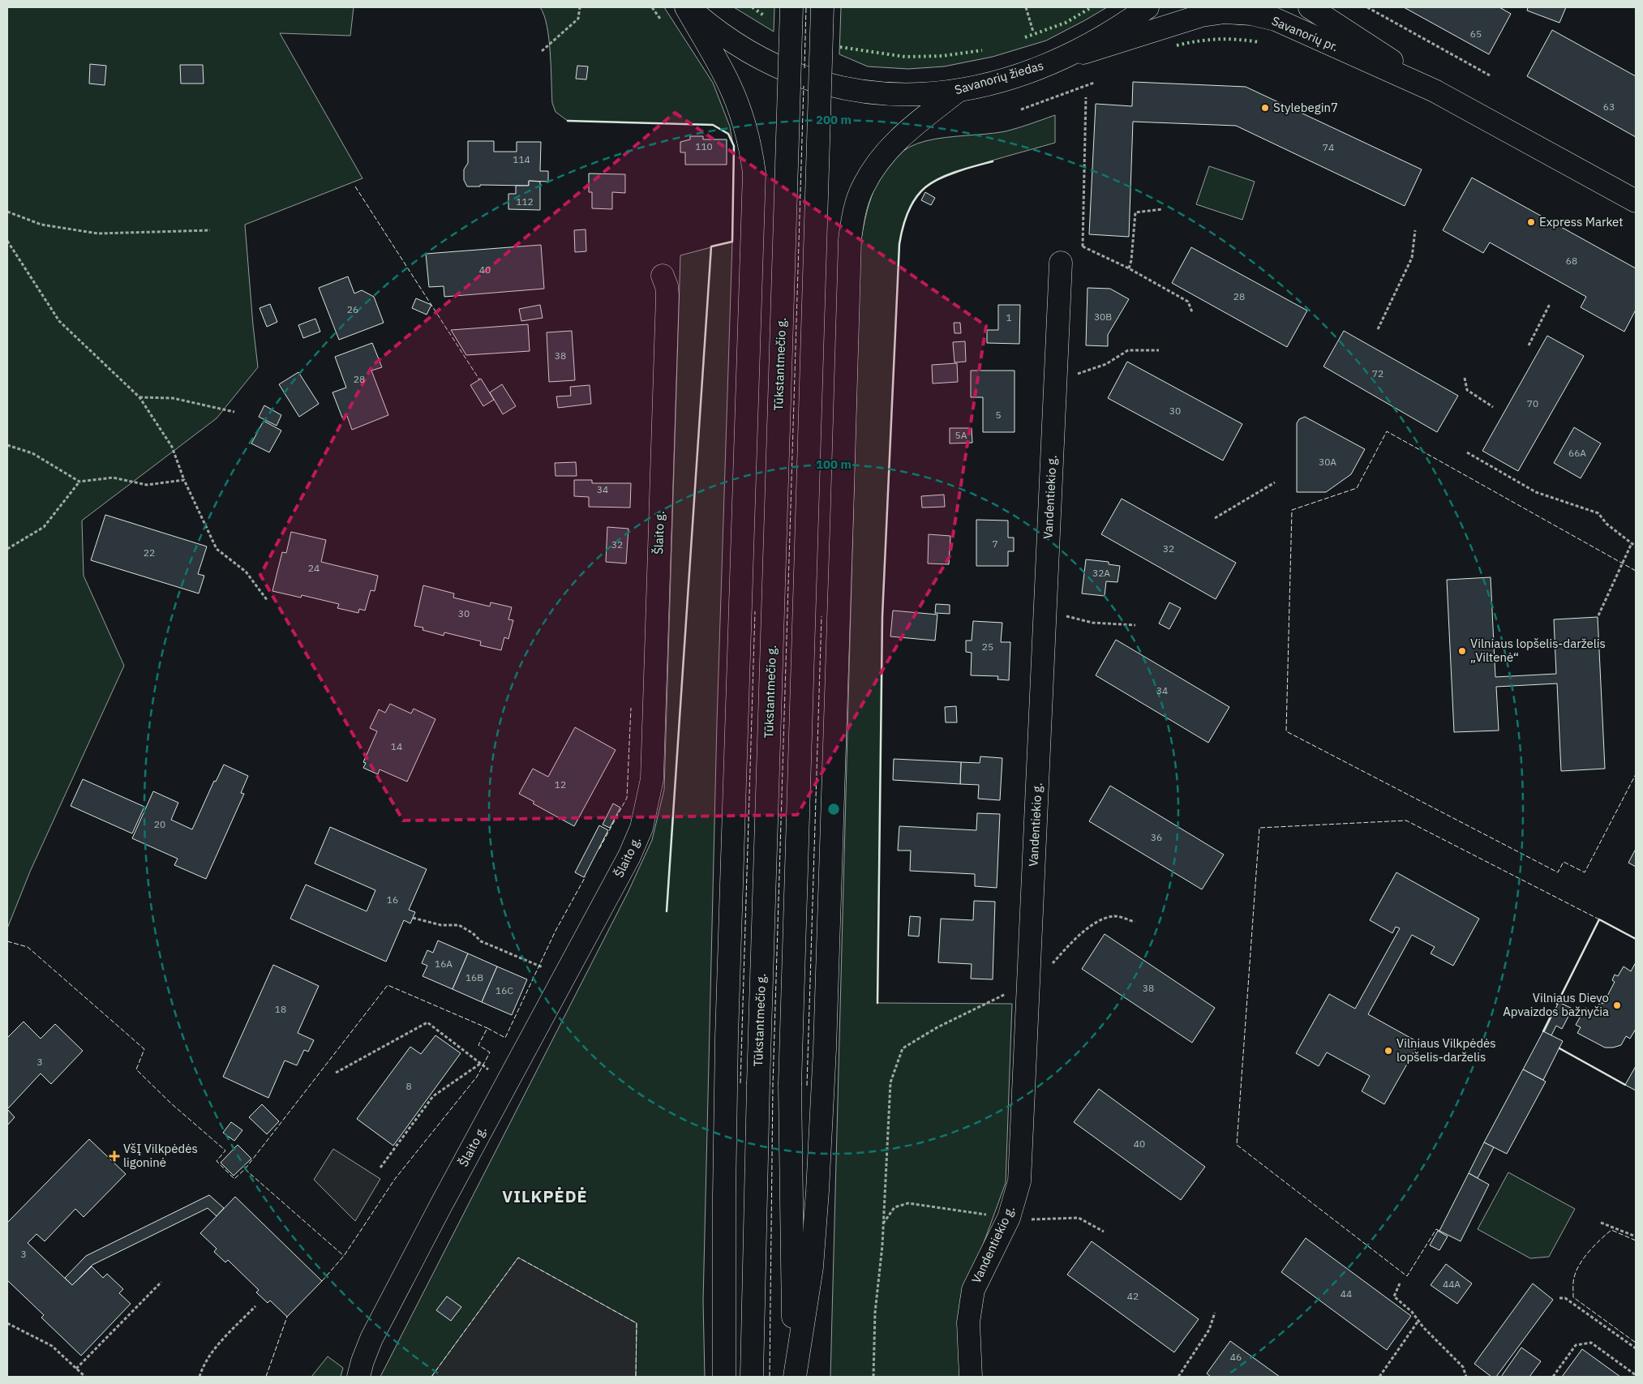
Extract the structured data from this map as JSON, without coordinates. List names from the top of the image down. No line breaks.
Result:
{"streets":{"main road":["Savanorių pr.","Savanorių žiedas","Tūkstantmečio g.","Vandentiekio g.","Šlaito g."]},"crossings":[["Savanorių pr.","Savanorių žiedas"]],"districts":["VILKPĖDĖ"],"places":{"other":["Stylebegin7","Express Market","Vilniaus lopšelis-darželis „Viltenė“","Vilniaus Dievo Apvaizdos bažnyčia","Vilniaus Vilkpėdės lopšelis-darželis"],"health":["VšĮ Vilkpėdės ligoninė"]},"house_numbers":["65","63","110","74","114","112","68","40","28","26","30B","1","38","72","28","70","30","5","5A","66A","30A","34","7","32","32","22","24","32A","30","25","34","14","12","20","36","16","16A","16B","38","16C","18","3","8","40","3","44A","44","42","46"],"rings":["200 m","100 m"]}
